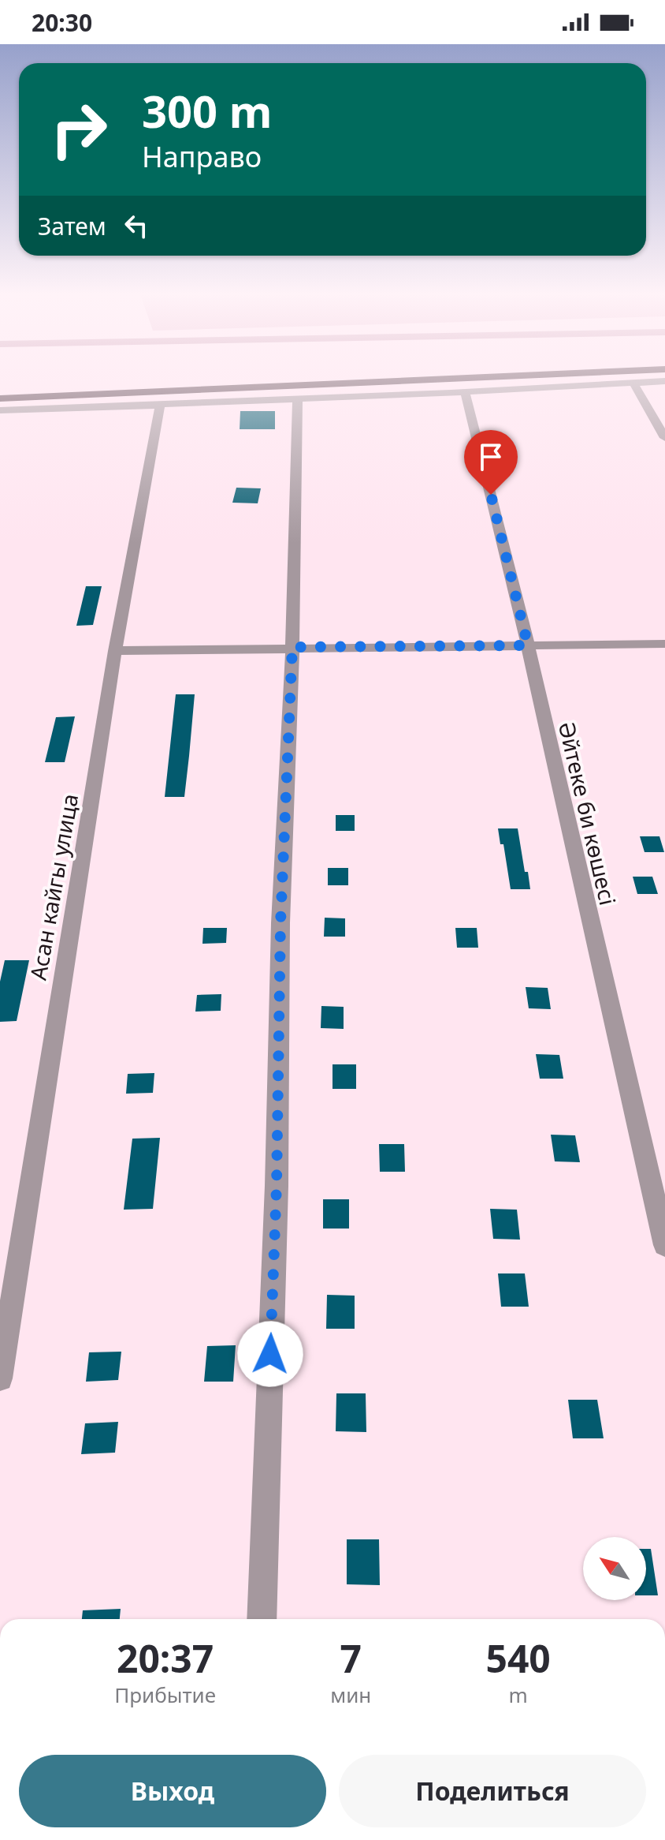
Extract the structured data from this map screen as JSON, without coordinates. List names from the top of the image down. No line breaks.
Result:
{"streets":{"street":["Әйтеке би көшесі","Асан кайгы улица"]},"north":"top left","page":{"status":"20:30","turn":["300 m","Направо"],"then":"Затем","eta":["20:37","Прибытие","7","мин","540","m"],"buttons":["Выход","Поделиться"]}}
